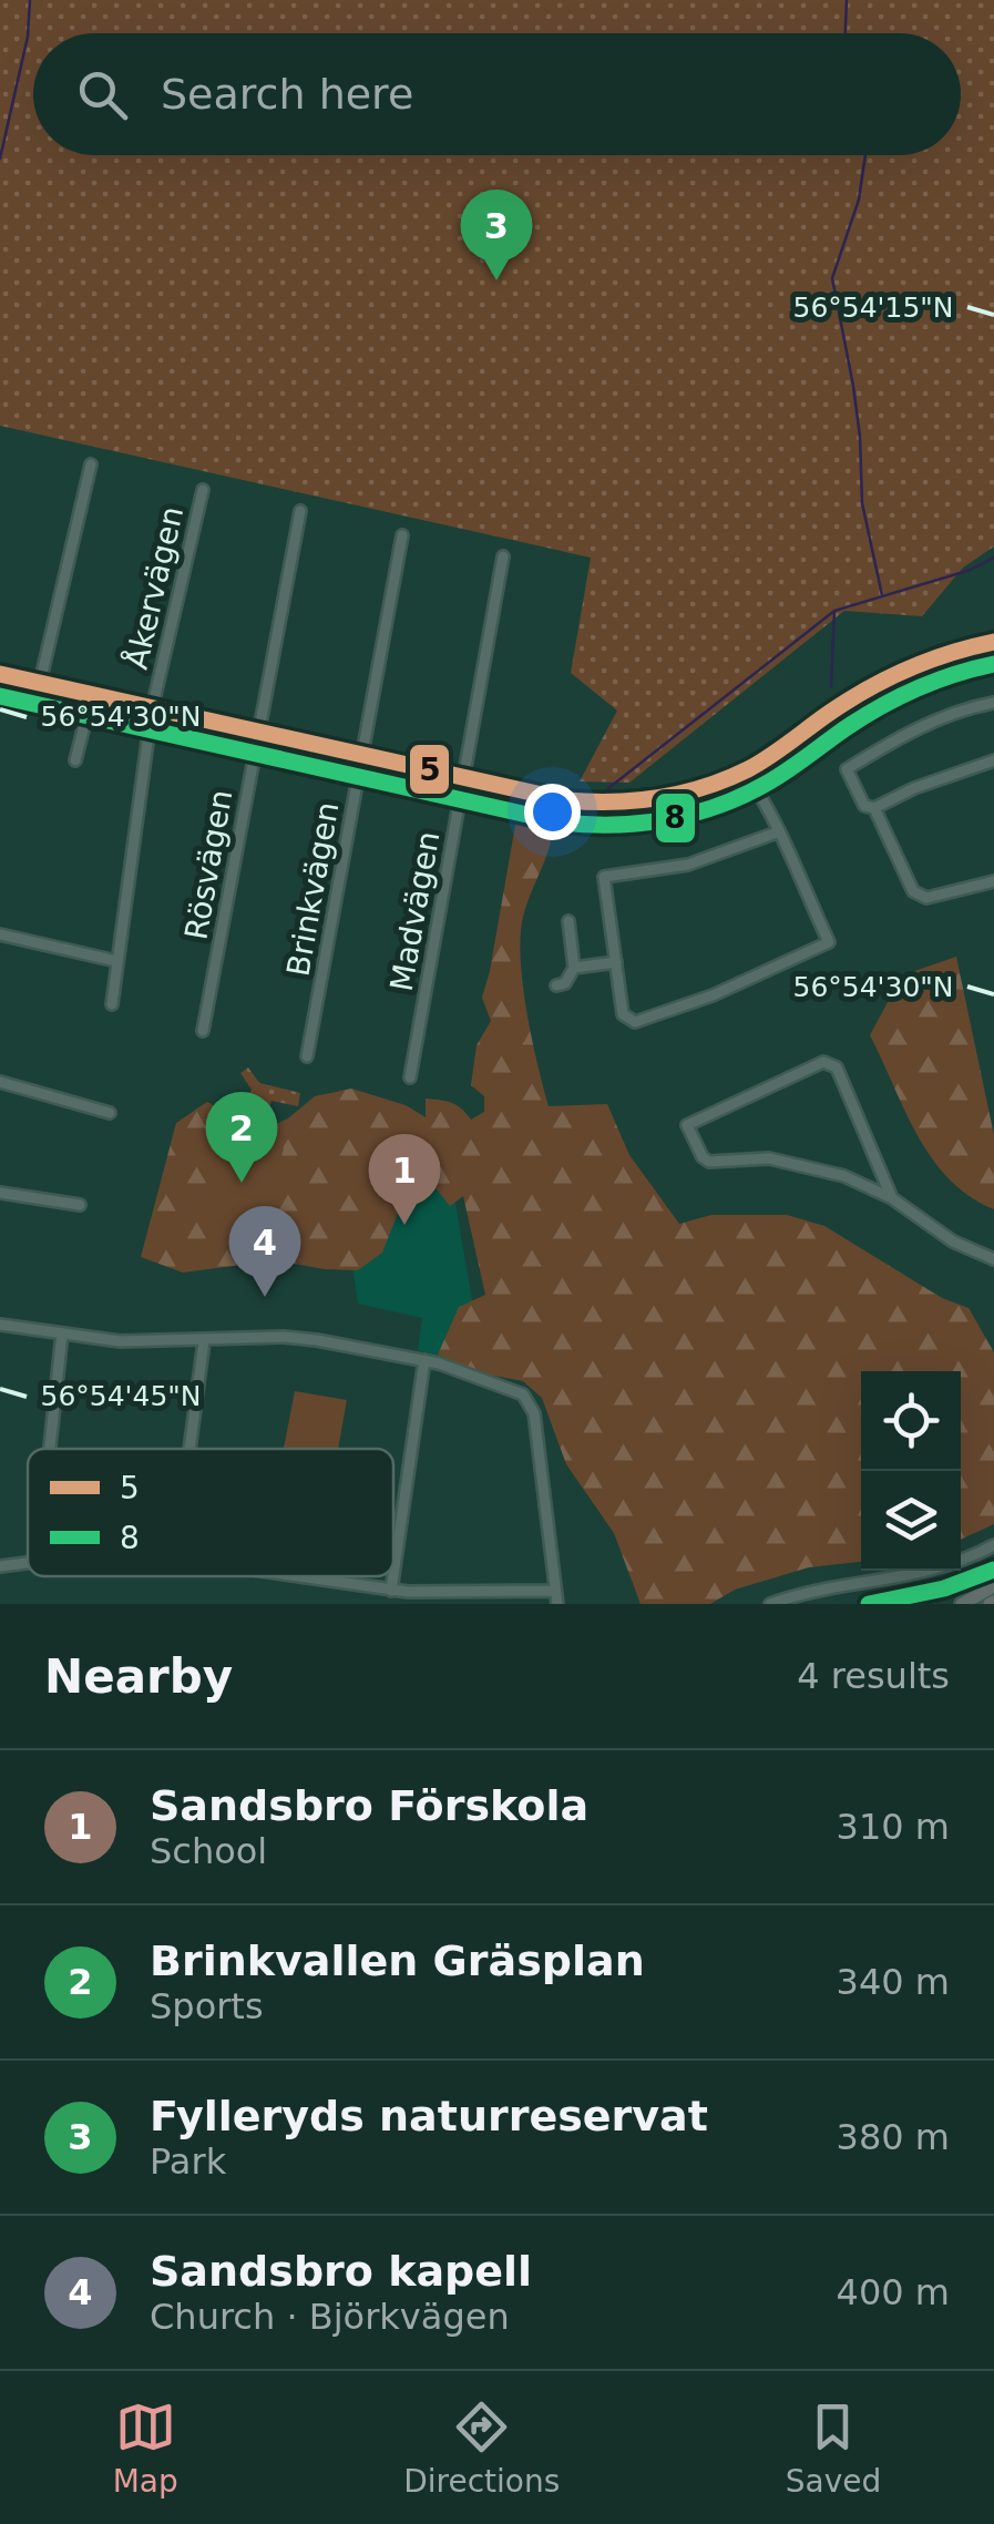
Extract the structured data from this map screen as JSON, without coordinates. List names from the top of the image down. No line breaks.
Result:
{"streets":{"street":["Åkervägen","Rösvägen","Brinkvägen","Madvägen"]},"lines":["transit line 5","transit line 8"],"legend":["5","8"],"page":{"search":"Search here","pins":["3","2","1","4"],"heading":["Nearby","4 results"],"list":[{"mark":"1","name":"Sandsbro Förskola","note":"School","value":"310 m"},{"mark":"2","name":"Brinkvallen Gräsplan","note":"Sports","value":"340 m"},{"mark":"3","name":"Fylleryds naturreservat","note":"Park","value":"380 m"},{"mark":"4","name":"Sandsbro kapell","note":"Church · Björkvägen","value":"400 m"}],"nav":["Map","Directions","Saved"]},"coordinates":["56°54'15\"N","56°54'30\"N","56°54'45\"N"]}
